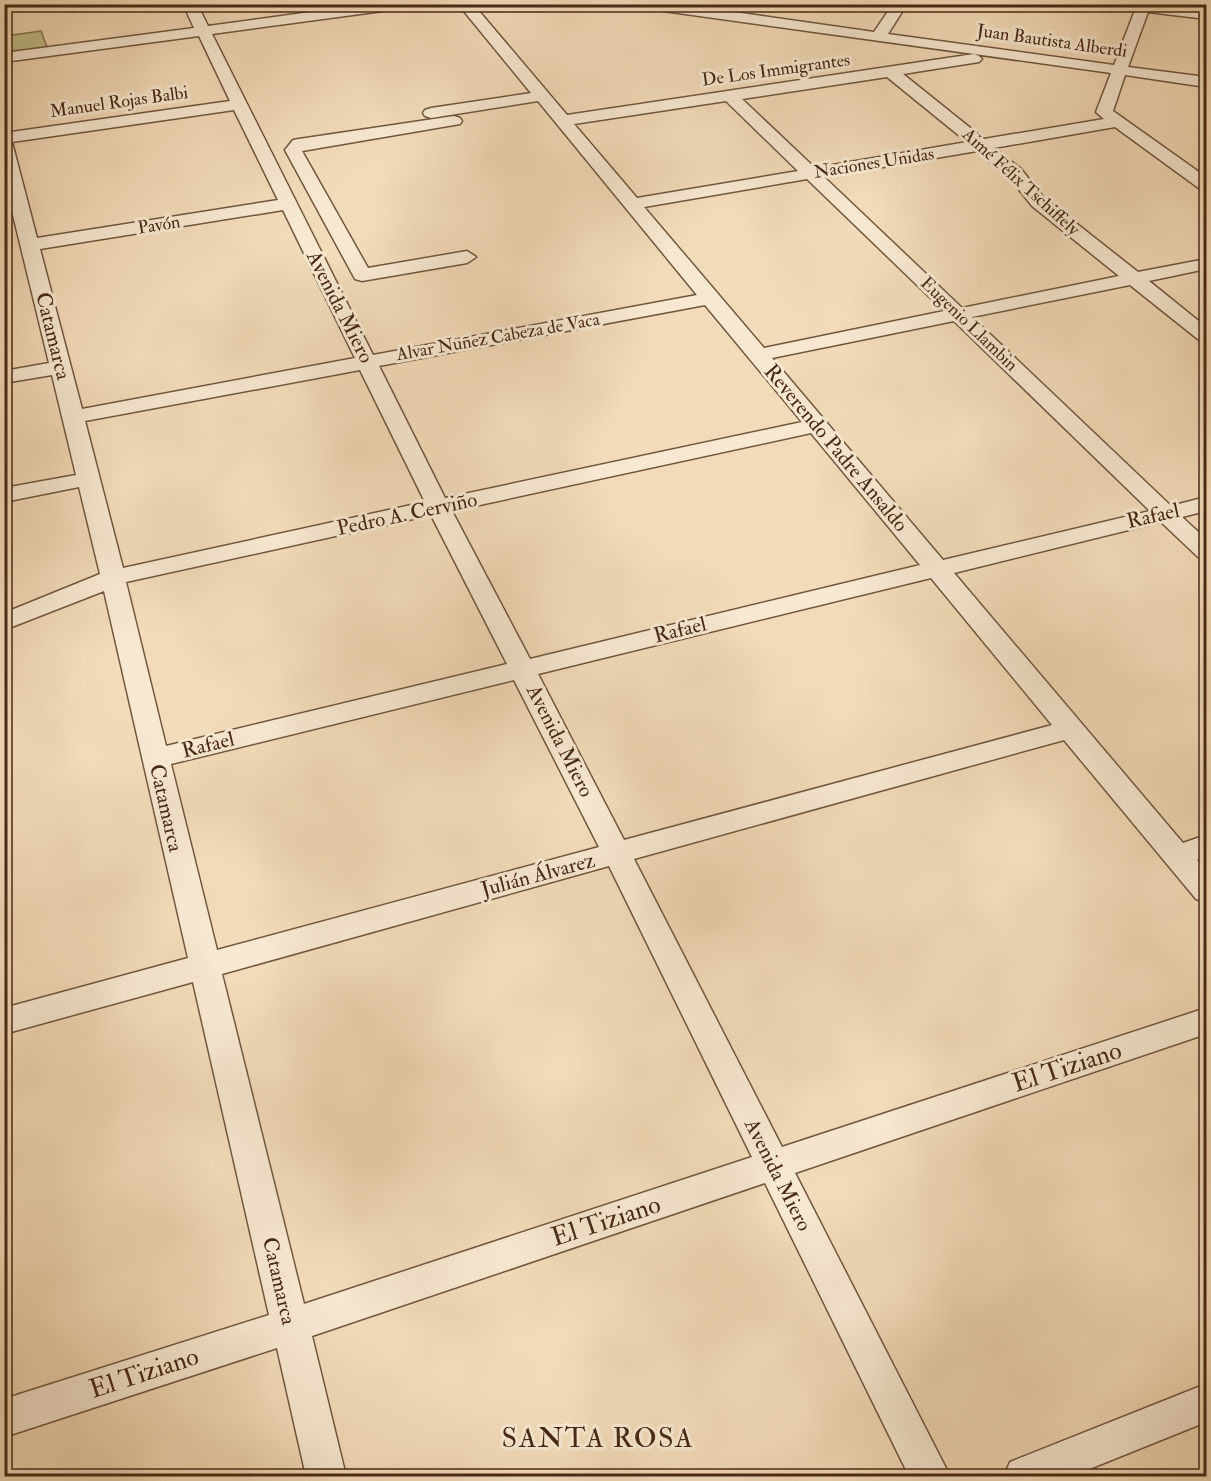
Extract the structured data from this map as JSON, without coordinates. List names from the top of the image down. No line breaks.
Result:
{"streets":{"street":["Juan Bautista Alberdi","De Los Immigrantes","Manuel Rojas Balbi","Naciones Unidas","Aimé Félix Tschiffely","Pavón","Avenida Miero","Eugenio Llambin","Catamarca","Alvar Nuñez Cabeza de Vaca","Reverendo Padre Ansaldo","Pedro A. Cerviño","Rafael","Julián Álvarez","El Tiziano"]},"crossings":[["Juan Bautista Alberdi","De Los Immigrantes"],["De Los Immigrantes","Aimé Félix Tschiffely"],["De Los Immigrantes","Eugenio Llambin"],["De Los Immigrantes","Reverendo Padre Ansaldo"],["Manuel Rojas Balbi","Avenida Miero"],["Manuel Rojas Balbi","Catamarca"],["Naciones Unidas","Aimé Félix Tschiffely"],["Naciones Unidas","Eugenio Llambin"],["Naciones Unidas","Reverendo Padre Ansaldo"],["Pavón","Avenida Miero"],["Pavón","Catamarca"],["Avenida Miero","Alvar Nuñez Cabeza de Vaca"],["Avenida Miero","Pedro A. Cerviño"],["Avenida Miero","Rafael"],["Avenida Miero","Julián Álvarez"],["Avenida Miero","El Tiziano"],["Eugenio Llambin","Rafael"],["Catamarca","Alvar Nuñez Cabeza de Vaca"],["Catamarca","Pedro A. Cerviño"],["Catamarca","Rafael"],["Catamarca","Julián Álvarez"],["Catamarca","El Tiziano"],["Alvar Nuñez Cabeza de Vaca","Reverendo Padre Ansaldo"],["Reverendo Padre Ansaldo","Pedro A. Cerviño"],["Reverendo Padre Ansaldo","Rafael"],["Reverendo Padre Ansaldo","Julián Álvarez"]],"districts":["SANTA ROSA"]}
